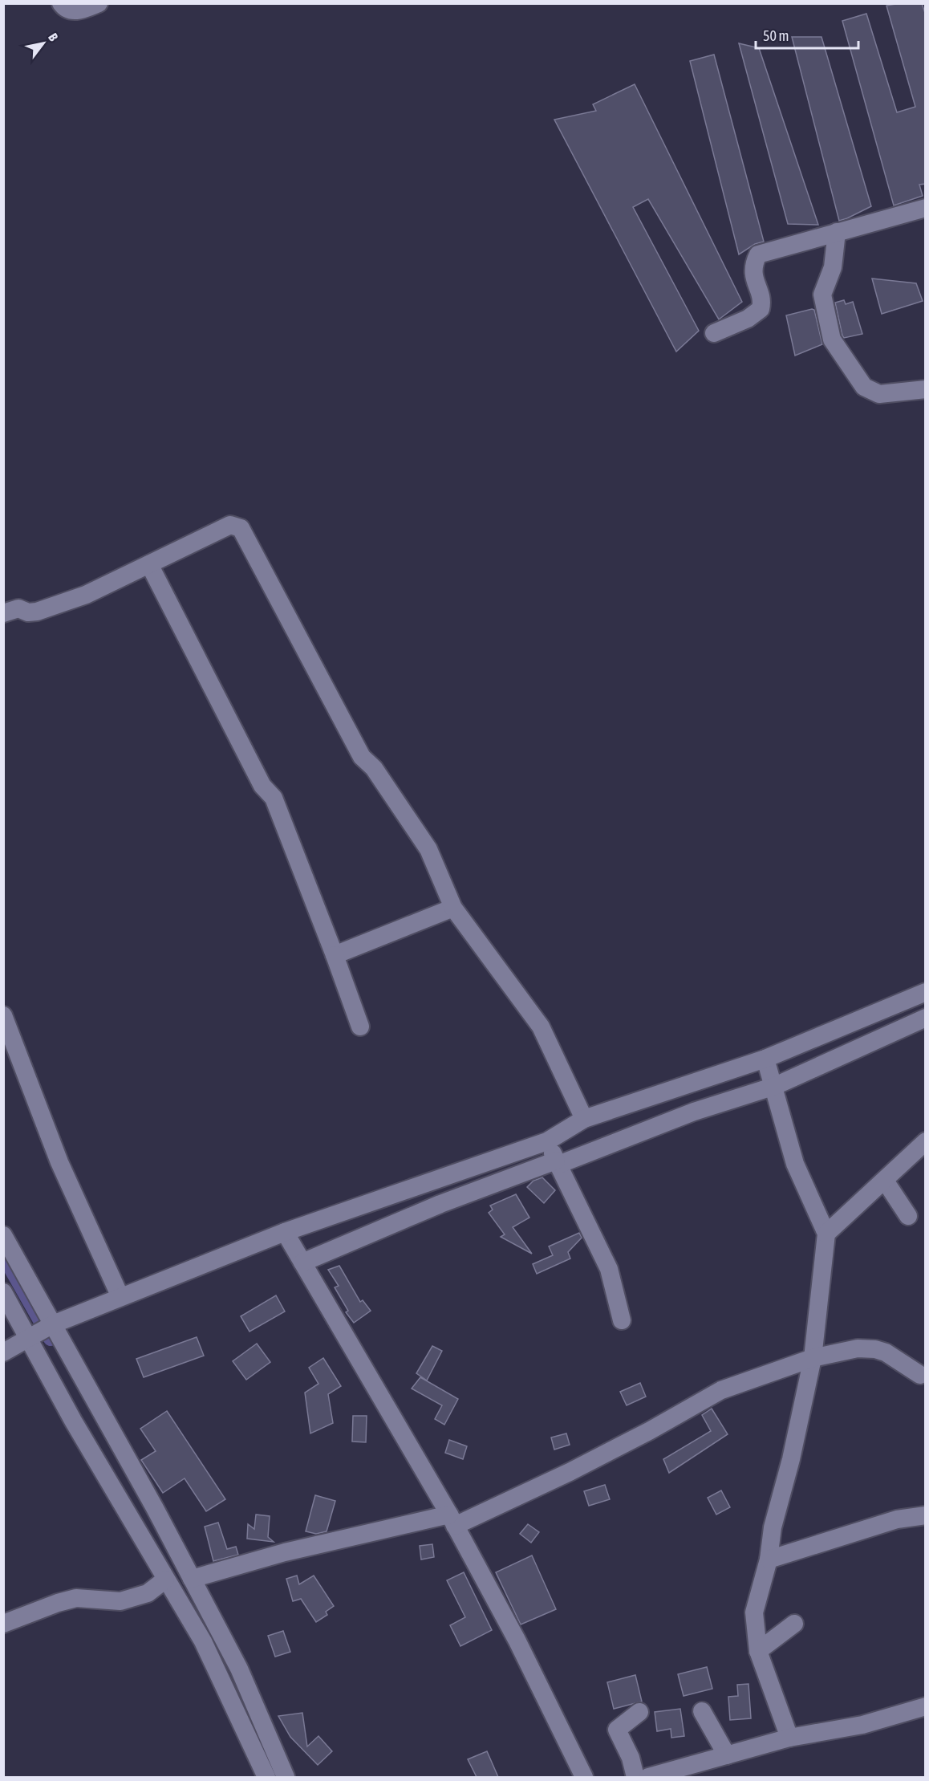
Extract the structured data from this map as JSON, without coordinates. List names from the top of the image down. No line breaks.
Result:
{"scale_bar":"50 m","north":"top right"}
